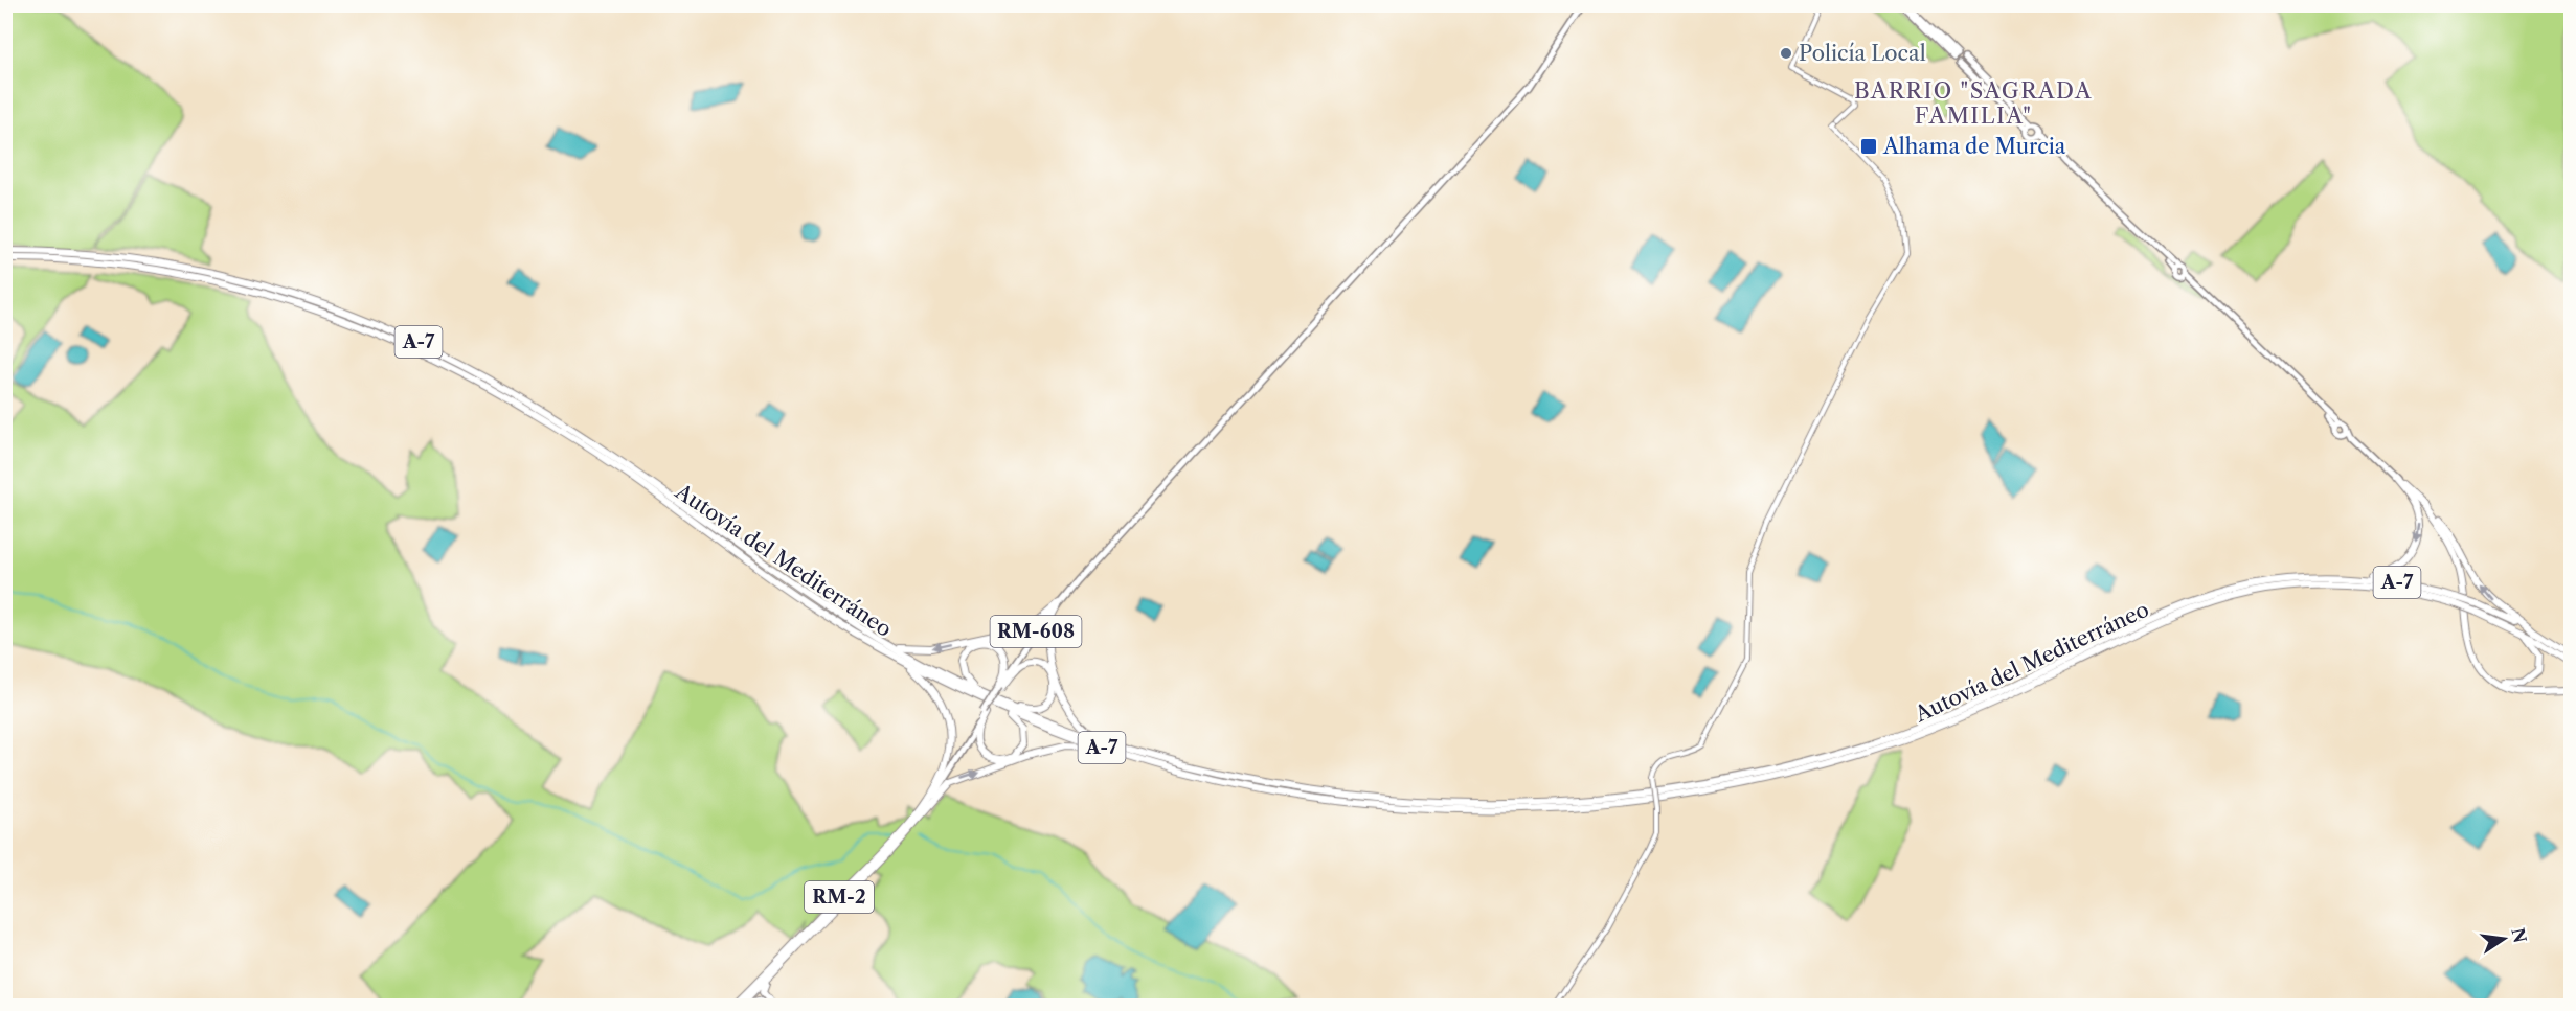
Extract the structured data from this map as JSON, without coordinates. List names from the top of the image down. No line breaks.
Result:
{"streets":{"highway":["A-7","Autovía del Mediterráneo","RM-2"]},"districts":["BARRIO \"SAGRADA FAMILIA\""],"places":{"other":["Policía Local"],"transit":["Alhama de Murcia"]},"north":"right"}
